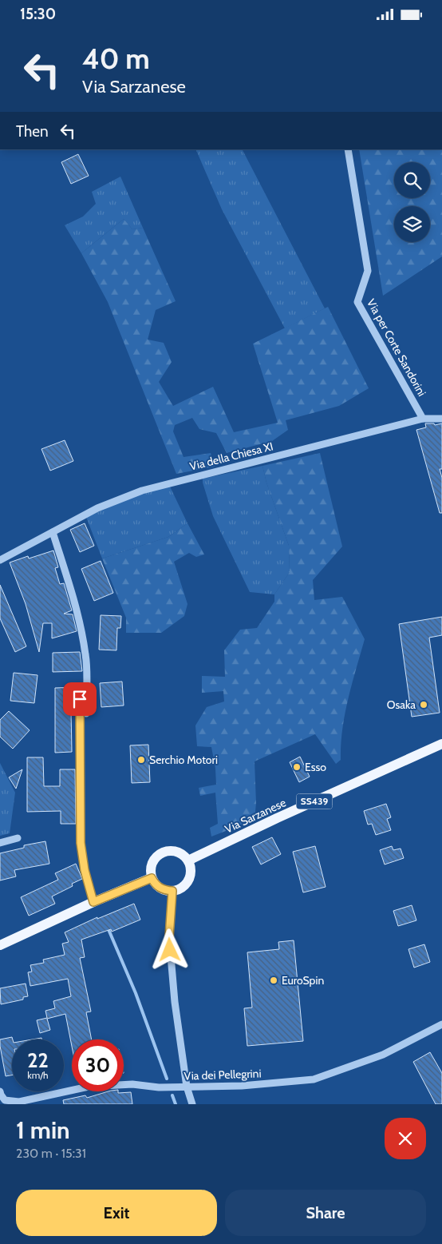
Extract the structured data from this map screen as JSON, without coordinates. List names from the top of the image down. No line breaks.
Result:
{"streets":{"main road":["SS439","Via Sarzanese"],"street":["Via per Corte Sandorini","Via della Chiesa XI","Via dei Pellegrini"]},"crossings":[["Via per Corte Sandorini","Via della Chiesa XI"]],"places":["Osaka","Serchio Motori","Esso","EuroSpin"],"page":{"status":"15:30","turn":["40 m","Via Sarzanese"],"then":"Then","speed":"22 km/h","limit":"30","heading":["1 min","230 m · 15:31"],"buttons":["Exit","Share"]}}
